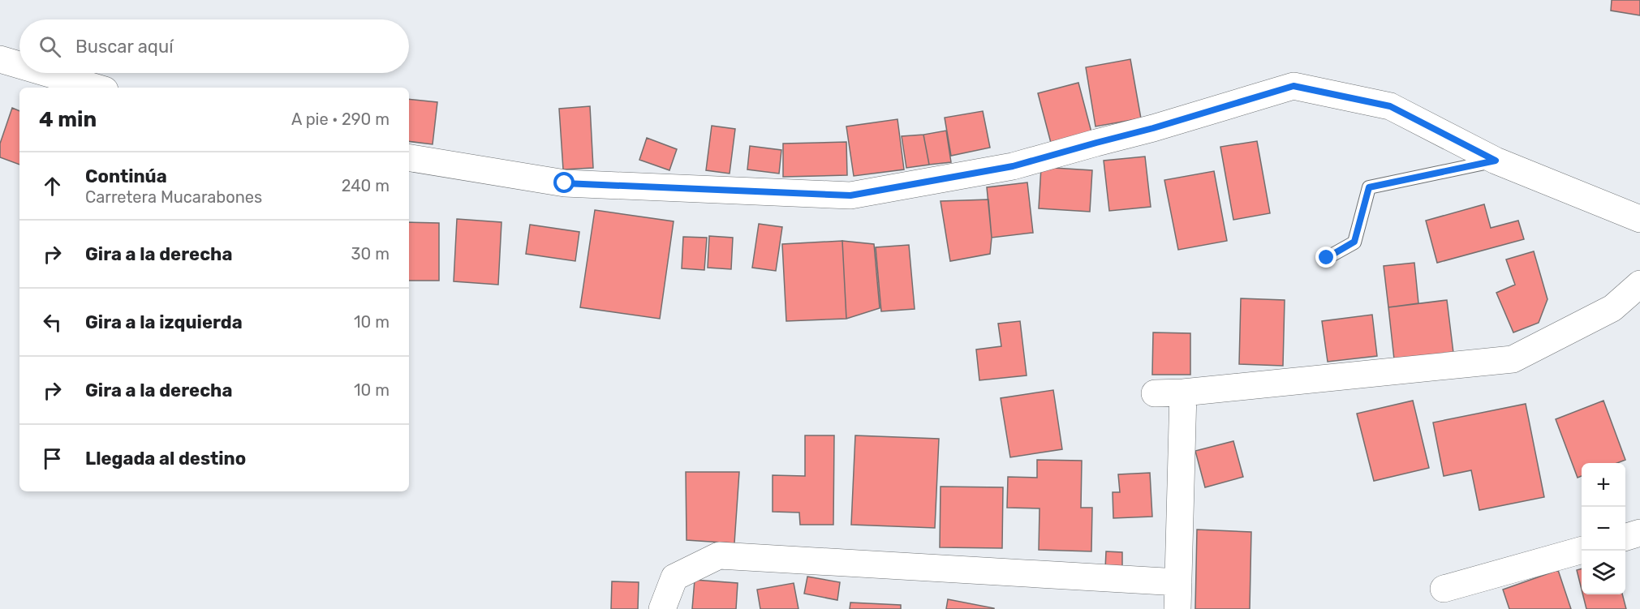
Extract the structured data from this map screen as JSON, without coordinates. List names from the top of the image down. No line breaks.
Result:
{"page":{"search":"Buscar aquí","heading":["4 min","A pie · 290 m"],"list":[["Continúa","Carretera Mucarabones","240 m"],["Gira a la derecha","30 m"],["Gira a la izquierda","10 m"],["Gira a la derecha","10 m"],"Llegada al destino"],"map_buttons":["+","−"]}}
